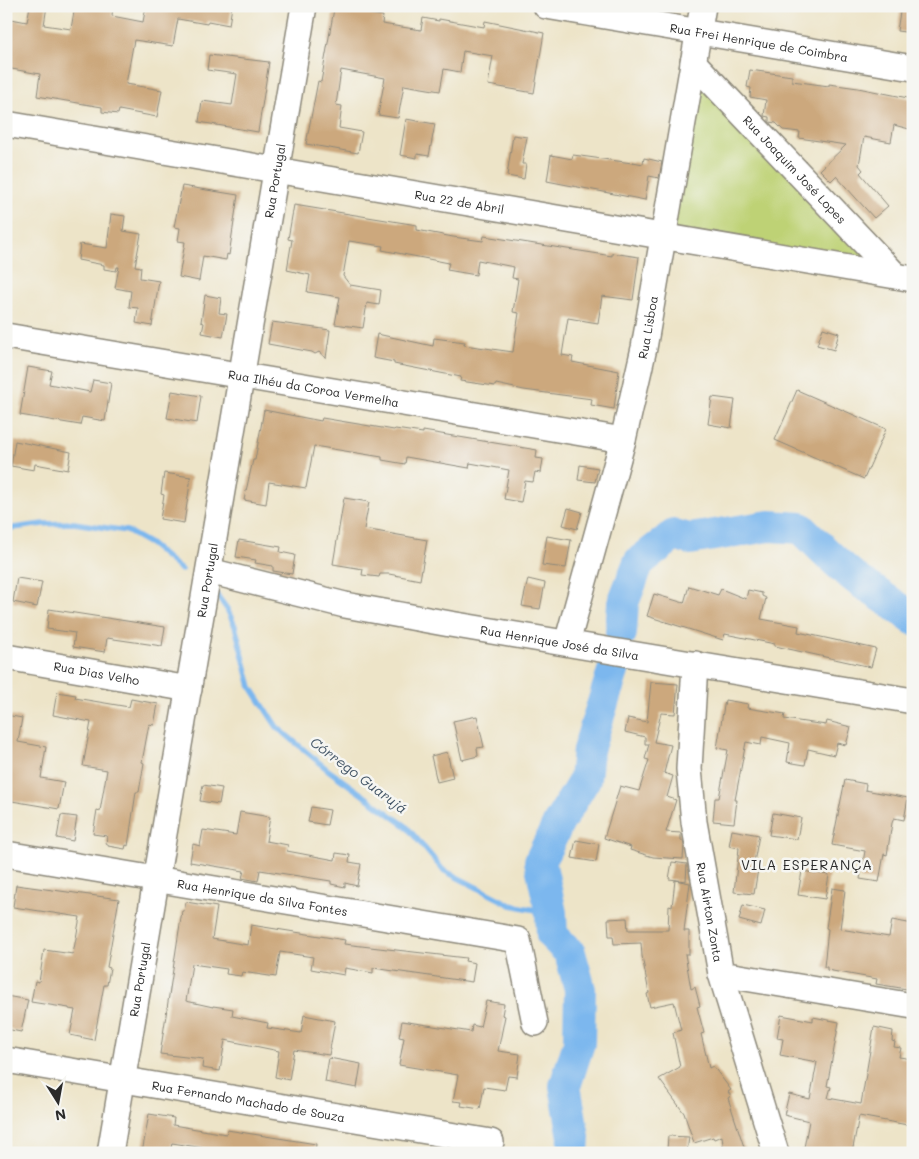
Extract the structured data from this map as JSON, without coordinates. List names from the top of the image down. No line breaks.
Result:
{"streets":{"street":["Rua Frei Henrique de Coimbra","Rua Joaquim José Lopes","Rua Portugal","Rua 22 de Abril","Rua Lisboa","Rua Ilhéu da Coroa Vermelha","Rua Henrique José da Silva","Rua Dias Velho","Rua Henrique da Silva Fontes","Rua Airton Zonta","Rua Fernando Machado de Souza"]},"crossings":[["Rua Frei Henrique de Coimbra","Rua Lisboa"],["Rua Joaquim José Lopes","Rua 22 de Abril"],["Rua Joaquim José Lopes","Rua Lisboa"],["Rua Portugal","Rua 22 de Abril"],["Rua Portugal","Rua Ilhéu da Coroa Vermelha"],["Rua Portugal","Rua Henrique José da Silva"],["Rua Portugal","Rua Dias Velho"],["Rua Portugal","Rua Henrique da Silva Fontes"],["Rua Portugal","Rua Fernando Machado de Souza"],["Rua 22 de Abril","Rua Lisboa"],["Rua Lisboa","Rua Ilhéu da Coroa Vermelha"],["Rua Lisboa","Rua Henrique José da Silva"],["Rua Henrique José da Silva","Rua Airton Zonta"]],"districts":["VILA ESPERANÇA"],"water":["Córrego Guarujá"],"north":"bottom"}
